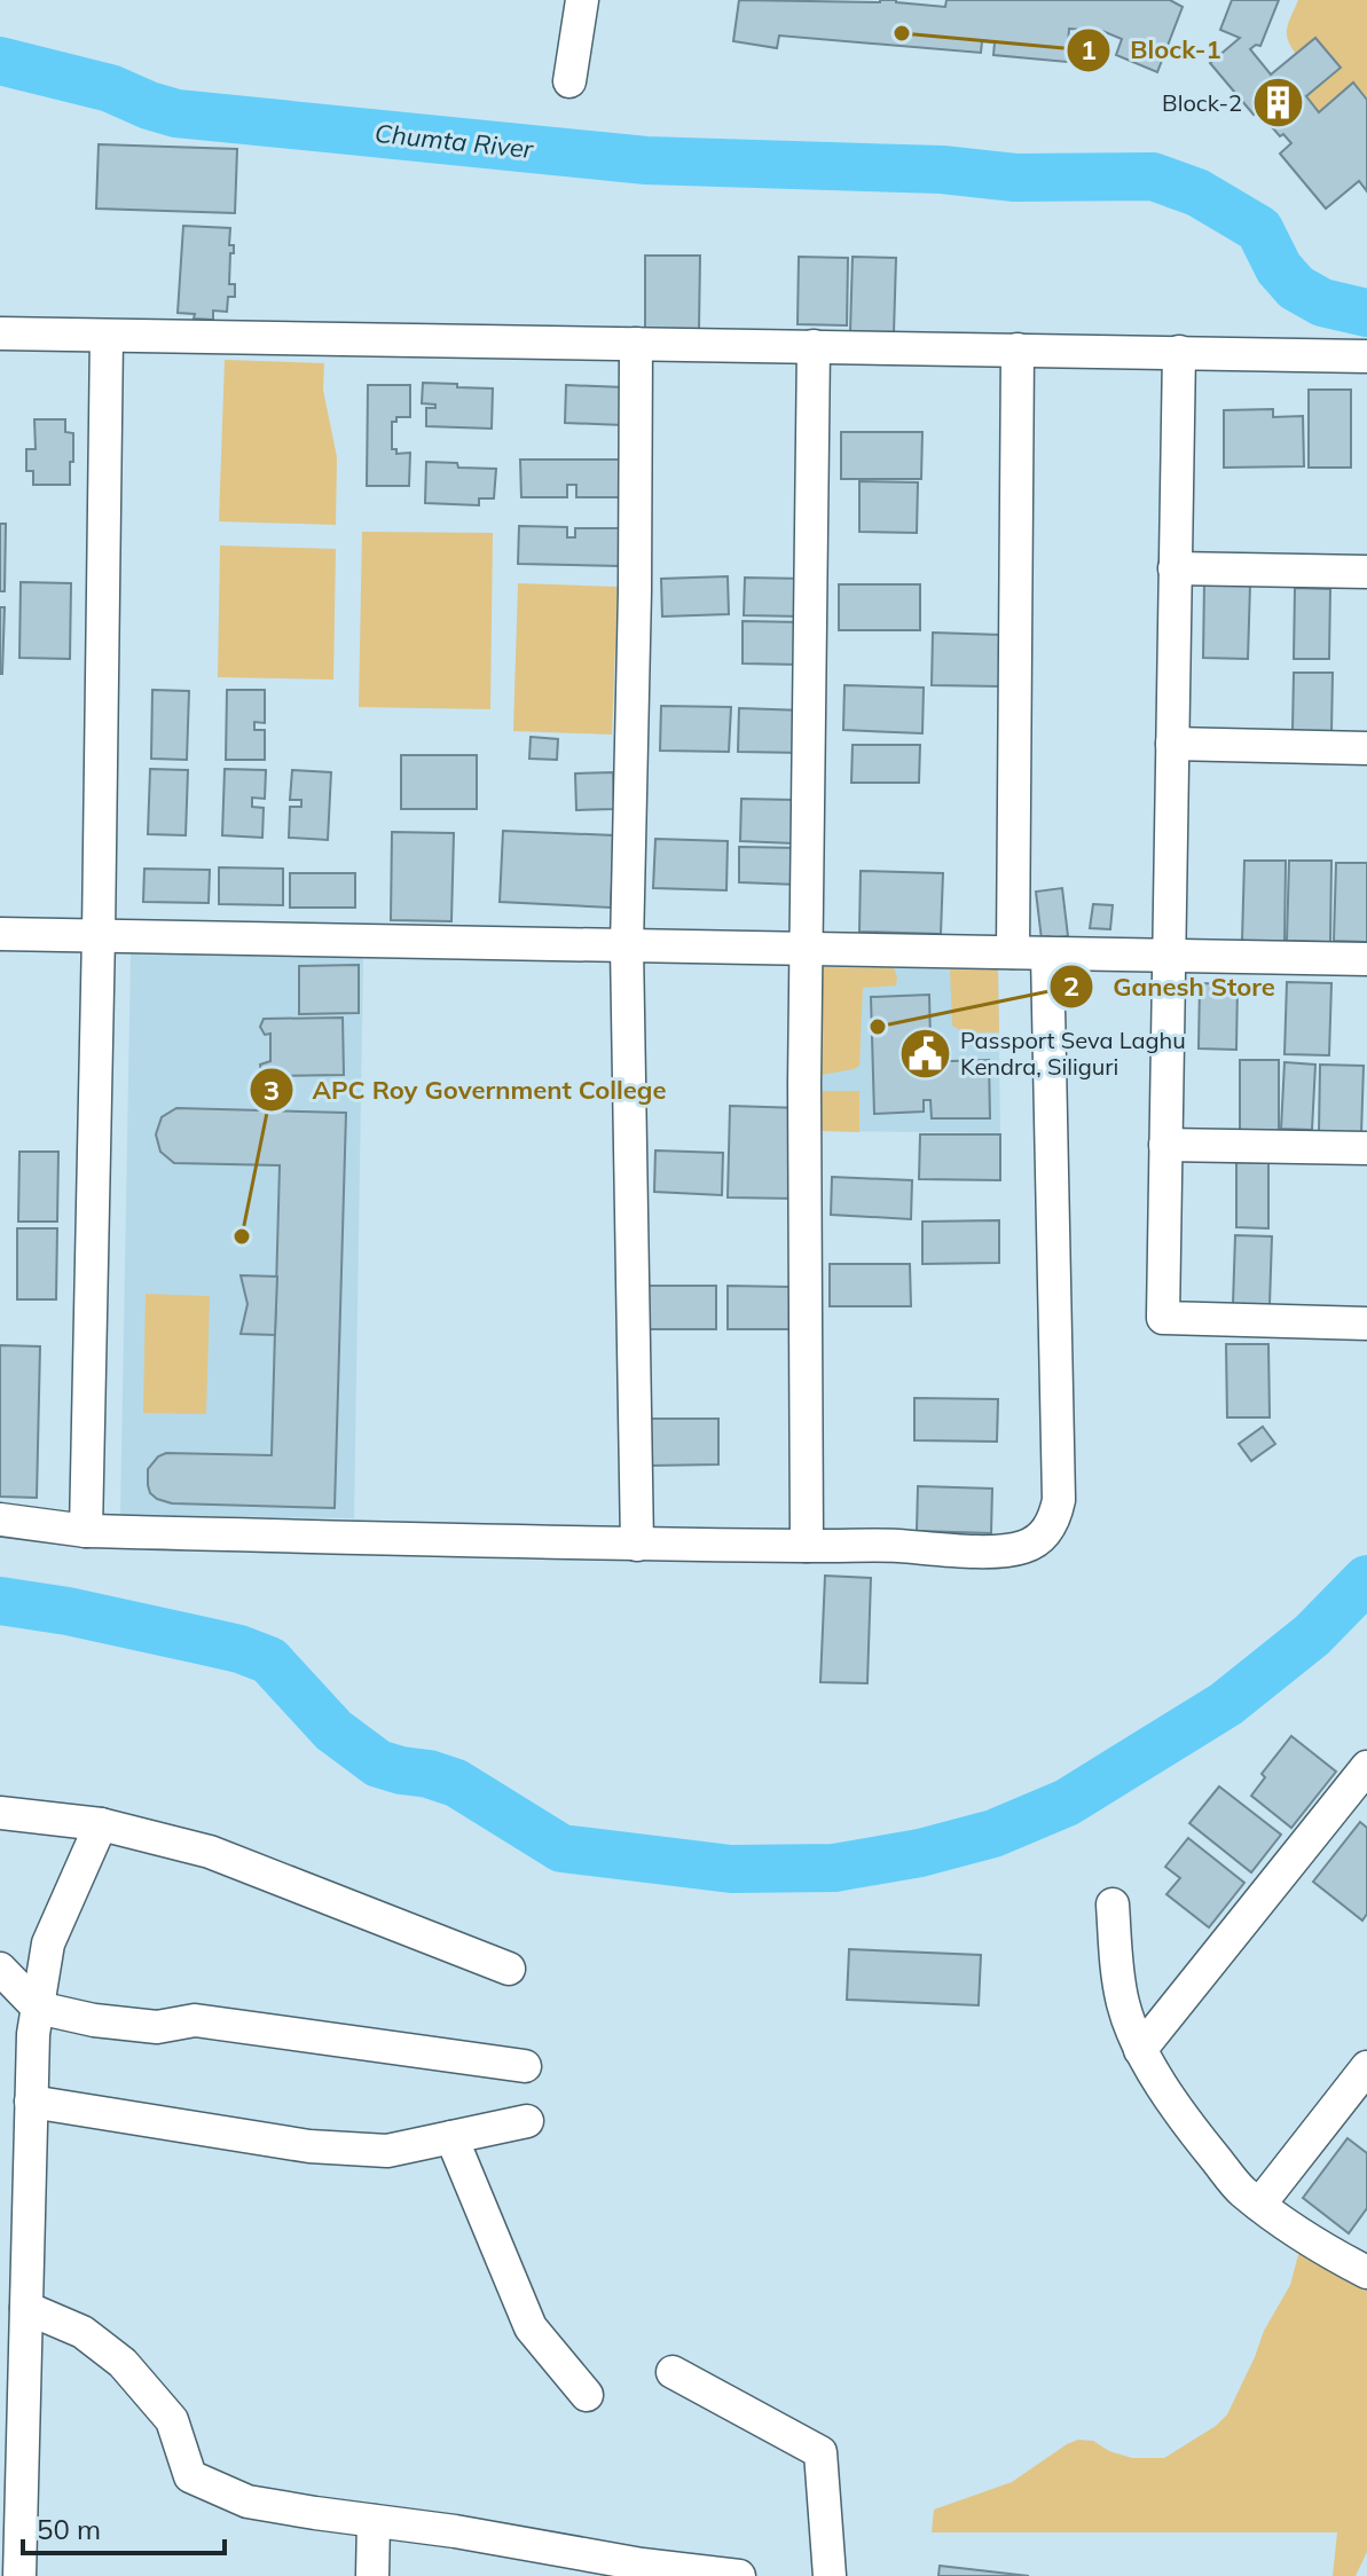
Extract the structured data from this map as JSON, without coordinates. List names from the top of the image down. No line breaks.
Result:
{"water":["Chumta River"],"places":{"other":["Block-1","Ganesh Store","APC Roy Government College"],"building":["Block-2"],"public building":["Passport Seva Laghu Kendra, Siliguri"]},"scale_bar":"50 m"}
